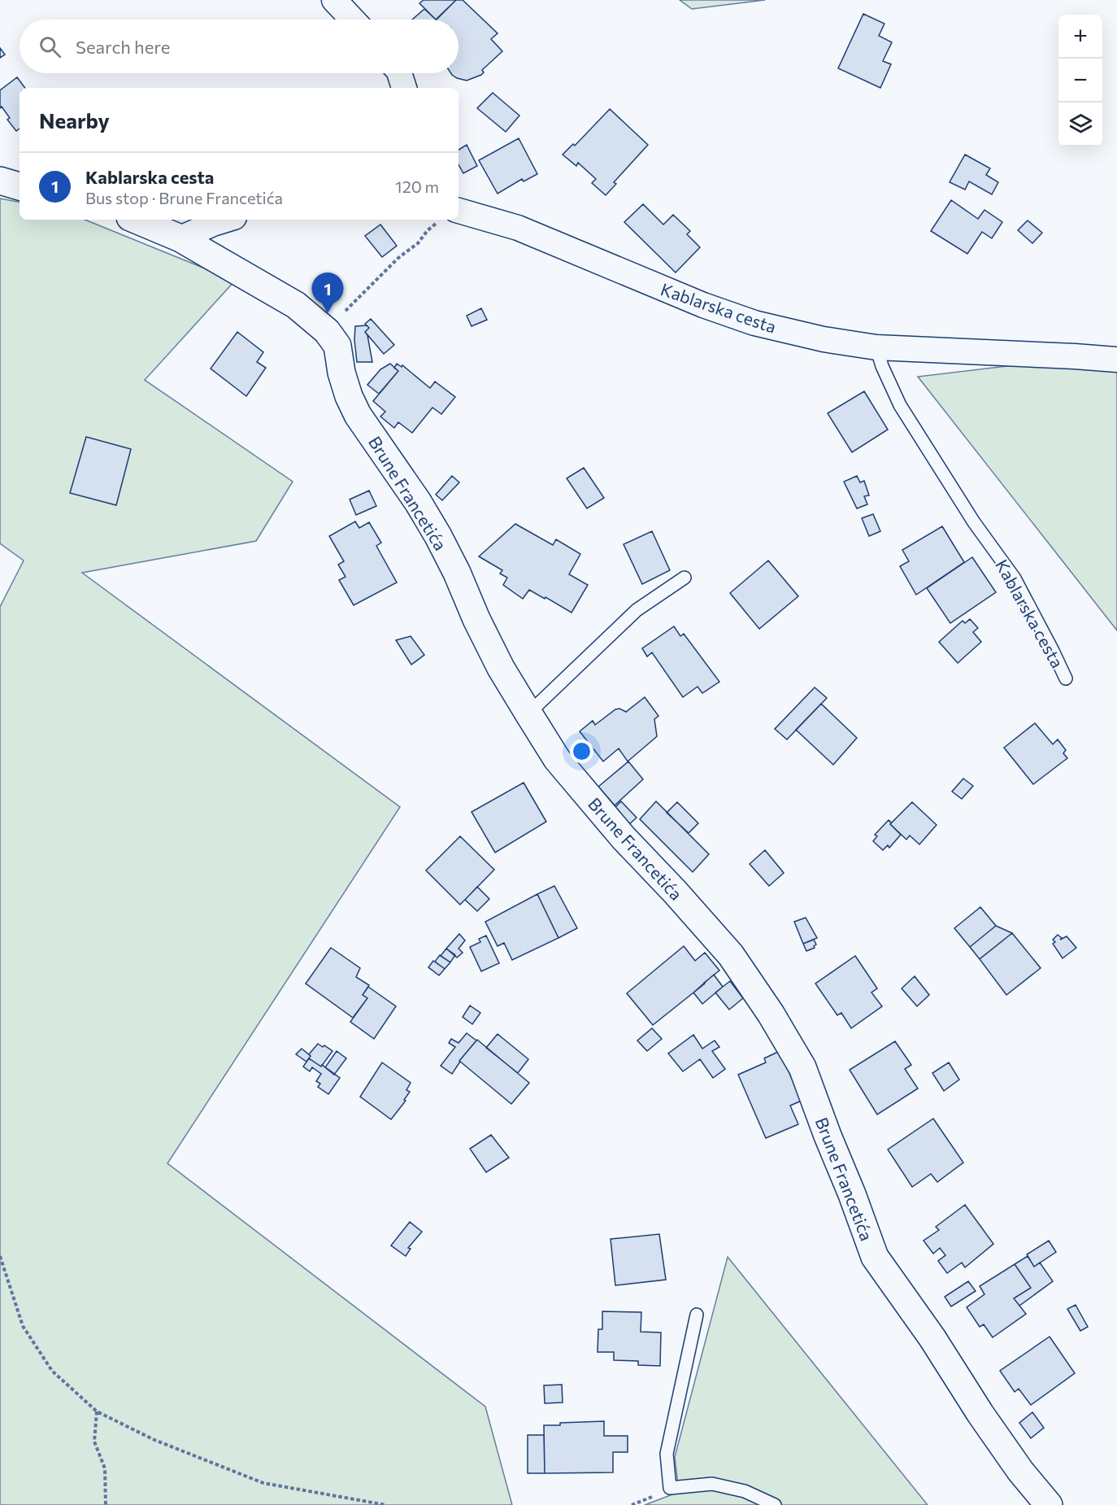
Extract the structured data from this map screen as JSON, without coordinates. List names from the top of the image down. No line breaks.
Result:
{"streets":{"street":["Kablarska cesta","Brune Francetića"]},"page":{"map_buttons":["+","−"],"search":"Search here","heading":"Nearby","list":[{"mark":"1","name":"Kablarska cesta","note":"Bus stop · Brune Francetića","value":"120 m"}],"pins":"1"}}
